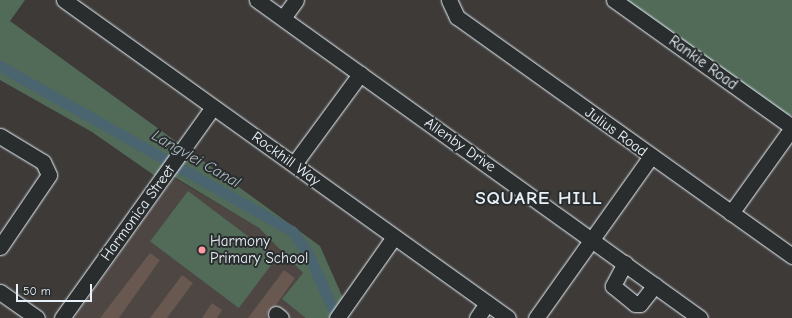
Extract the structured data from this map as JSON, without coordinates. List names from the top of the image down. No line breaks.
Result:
{"streets":{"street":["Rankie Road","Julius Road","Allenby Drive","Rockhill Way","Harmonica Street"]},"crossings":[["Rockhill Way","Harmonica Street"]],"districts":["SQUARE HILL"],"water":["Langvlei Canal"],"places":["Harmony Primary School"],"scale_bar":"50 m"}
